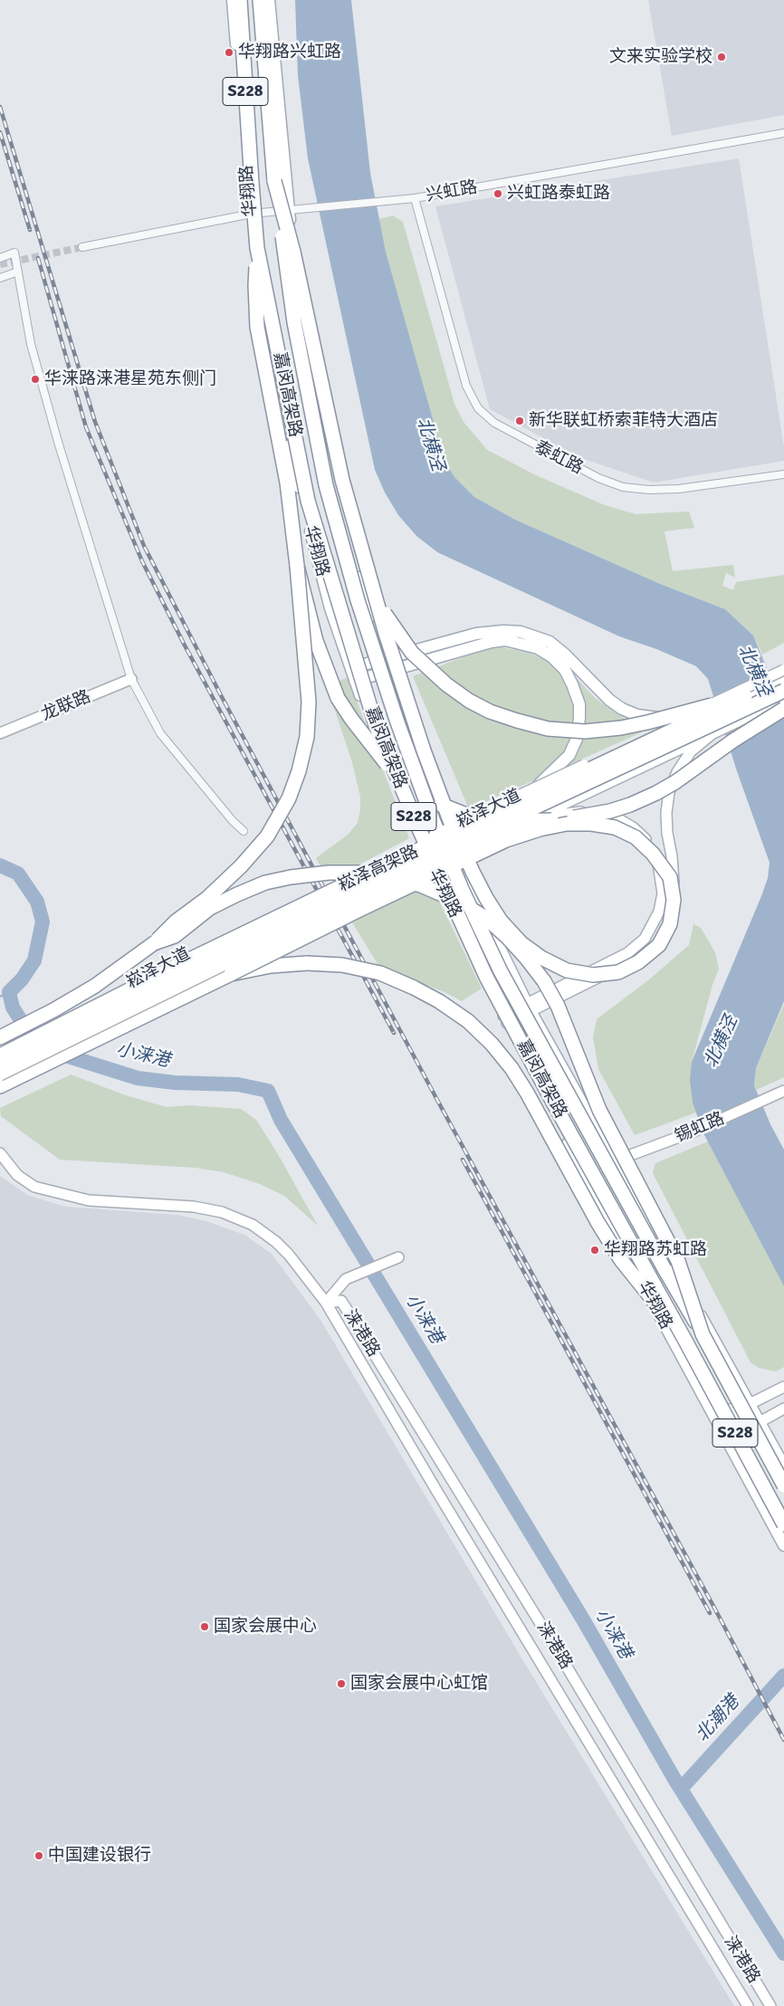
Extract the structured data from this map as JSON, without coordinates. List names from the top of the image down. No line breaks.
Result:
{"streets":{"highway":["S228","嘉闵高架路","崧泽高架路"],"main road":["华翔路","龙联路","崧泽大道","锡虹路","涞港路"],"street":["兴虹路","泰虹路"]},"crossings":[["华翔路","兴虹路"],["华翔路","锡虹路"],["兴虹路","泰虹路"]],"water":["北横泾","小涞港","北潮港"],"places":["华翔路兴虹路","文来实验学校","兴虹路泰虹路","华涞路涞港星苑东侧门","新华联虹桥索菲特大酒店","华翔路苏虹路","国家会展中心","国家会展中心虹馆","中国建设银行"]}
